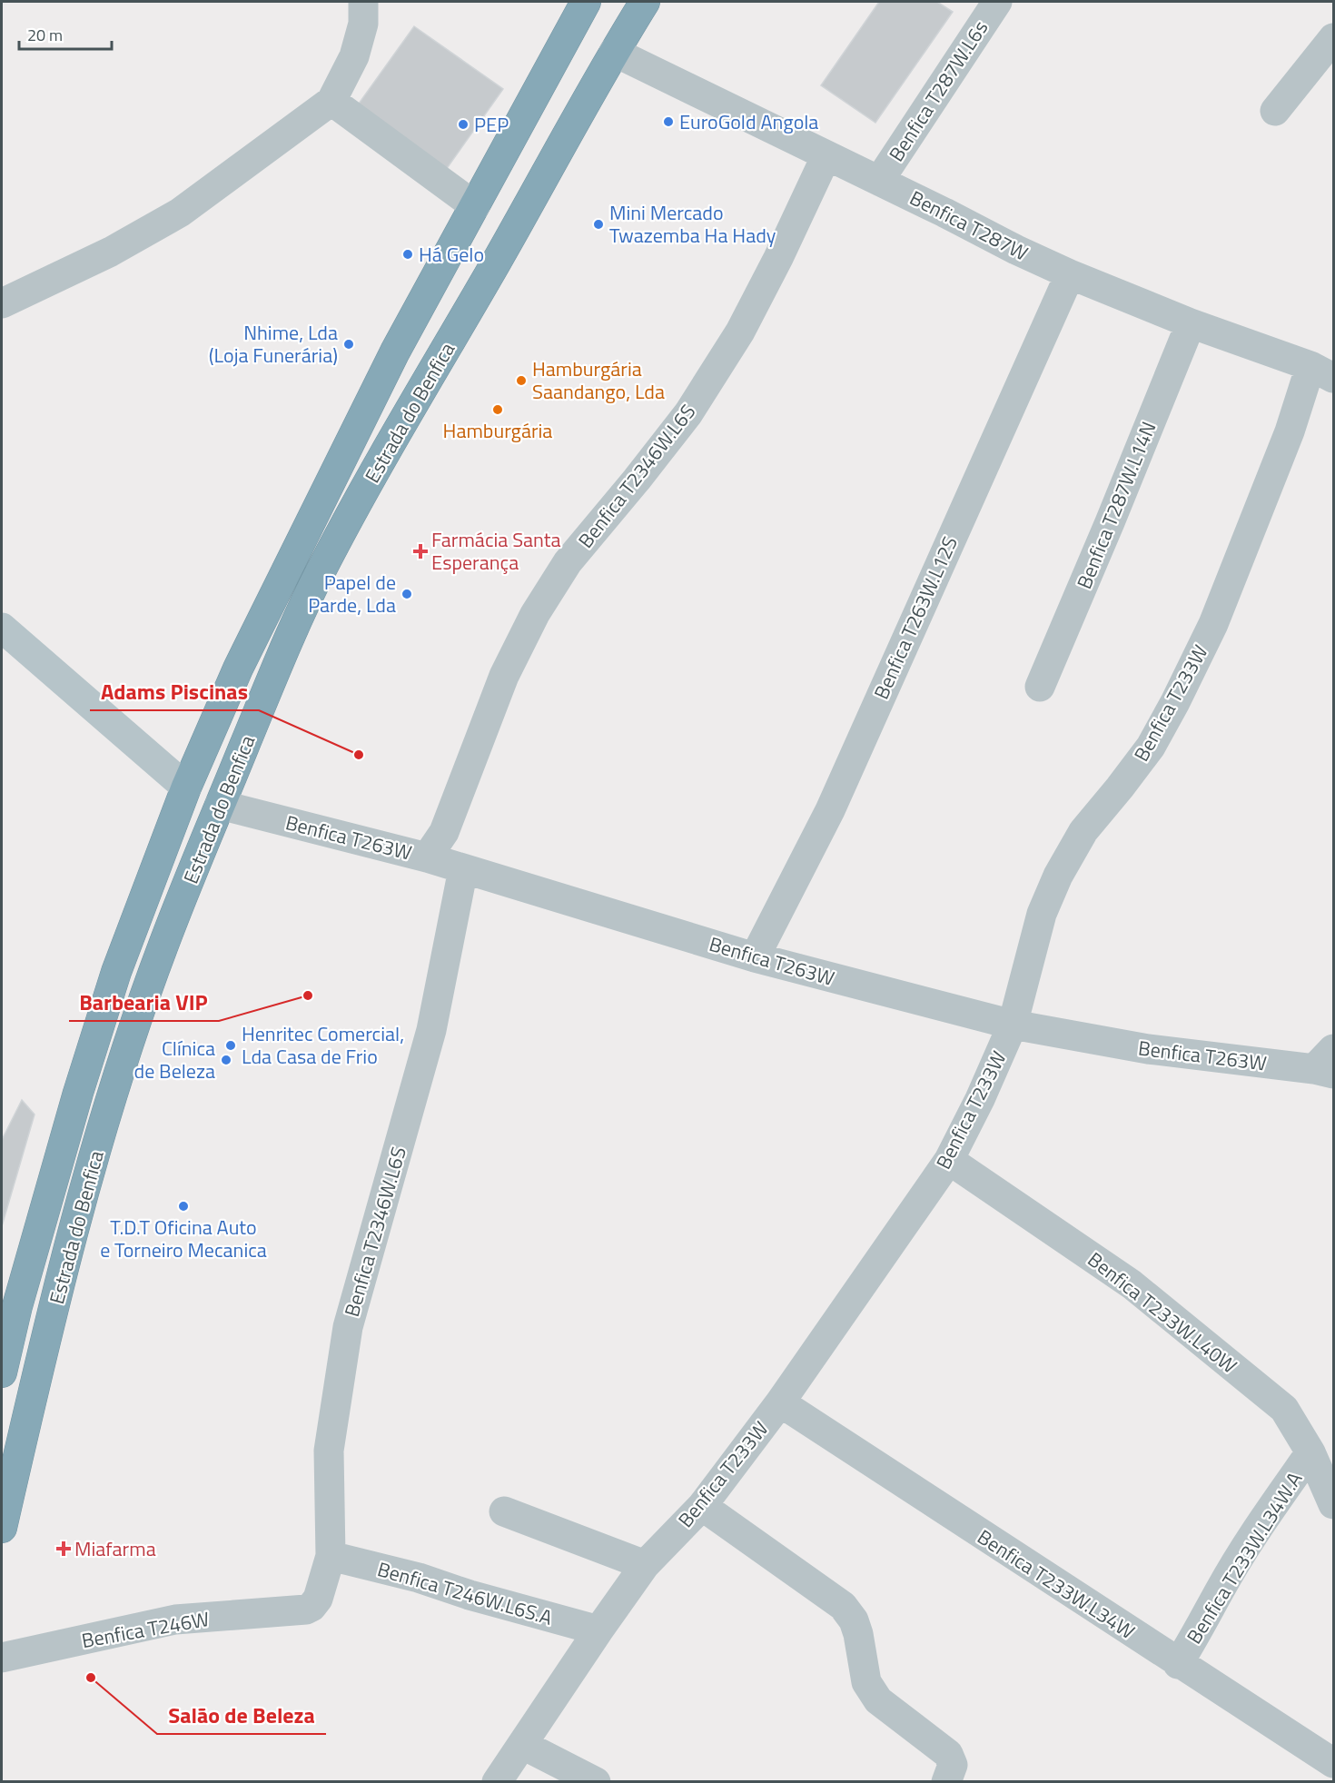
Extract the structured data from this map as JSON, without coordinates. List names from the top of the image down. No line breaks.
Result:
{"streets":{"highway":["Estrada do Benfica"],"street":["Benfica T287W.L6s","Benfica T287W","Benfica T2346W.L6S","Benfica T287W.L14N","Benfica T263W.L12S","Benfica T233W","Benfica T263W","Benfica T233W.L40W","Benfica T233W.L34W.A","Benfica T233W.L34W","Benfica T246W.L6S.A","Benfica T246W"]},"crossings":[["Benfica T287W.L6s","Benfica T287W"],["Benfica T287W","Estrada do Benfica"],["Benfica T287W","Benfica T2346W.L6S"],["Benfica T287W","Benfica T287W.L14N"],["Benfica T287W","Benfica T263W.L12S"],["Benfica T287W","Benfica T233W"],["Estrada do Benfica","Benfica T263W"],["Benfica T2346W.L6S","Benfica T263W"],["Benfica T2346W.L6S","Benfica T246W.L6S.A"],["Benfica T2346W.L6S","Benfica T246W"],["Benfica T263W.L12S","Benfica T263W"],["Benfica T233W","Benfica T263W"],["Benfica T233W","Benfica T233W.L40W"],["Benfica T233W","Benfica T233W.L34W"],["Benfica T233W","Benfica T246W.L6S.A"],["Benfica T233W.L40W","Benfica T233W.L34W.A"],["Benfica T233W.L34W.A","Benfica T233W.L34W"]],"places":{"other":["EuroGold Angola","PEP","Mini Mercado Twazemba Ha Hady","Há Gelo","Nhime, Lda (Loja Funerária)","Hamburgária Saandango, Lda","Hamburgária","Papel de Parde, Lda","Adams Piscinas","Barbearia VIP","Henritec Comercial, Lda Casa de Frio","Clínica de Beleza","T.D.T Oficina Auto e Torneiro Mecanica","Salão de Beleza"],"health":["Farmácia Santa Esperança","Miafarma"]},"scale_bar":"20 m"}
